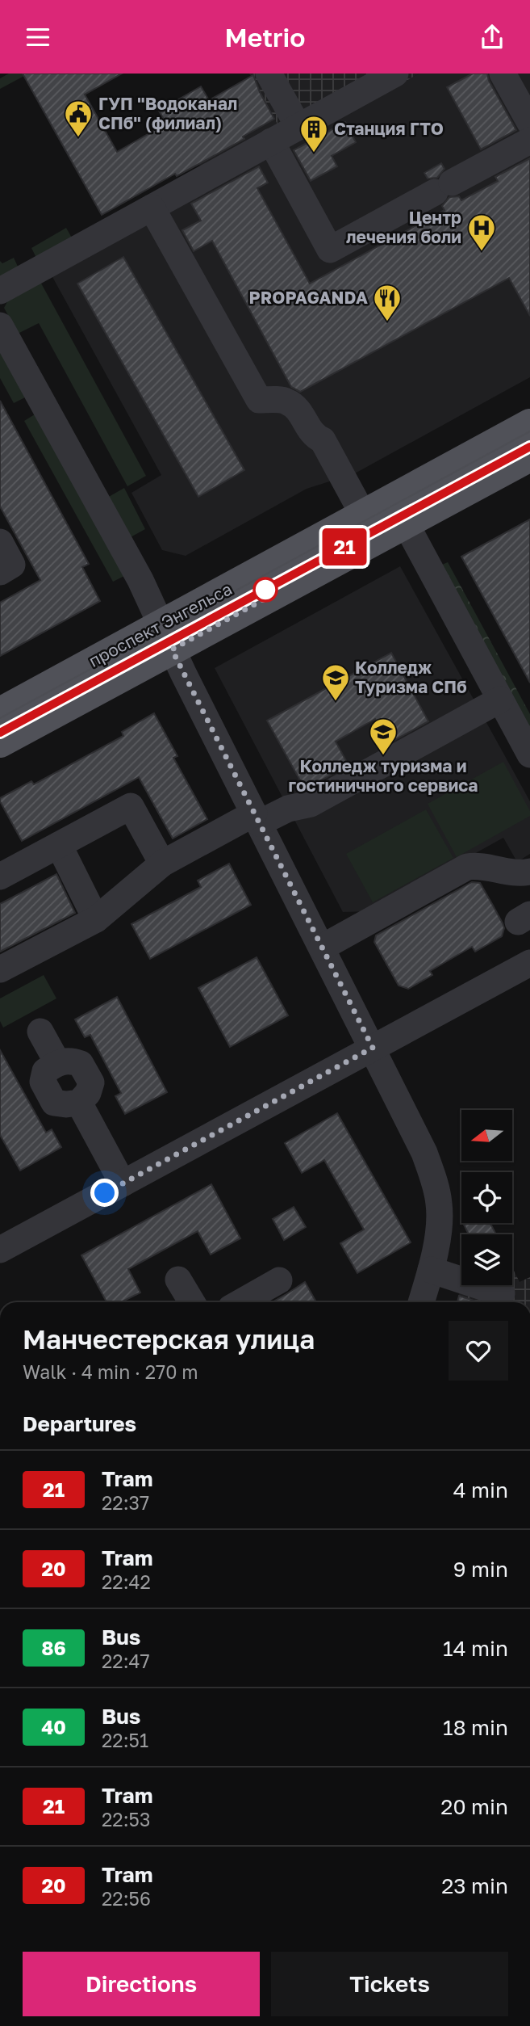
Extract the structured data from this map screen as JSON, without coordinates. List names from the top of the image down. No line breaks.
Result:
{"streets":{"main road":["проспект Энгельса"]},"places":{"public building":["ГУП \"Водоканал СПб\" (филиал)"],"building":["Станция ГТО"],"hospital":["Центр лечения боли"],"restaurant":["PROPAGANDA"],"school or university":["Колледж Туризма СПб","Колледж туризма и гостиничного сервиса"]},"lines":["tram line 21"],"north":"left","page":{"header":"Metrio","on_map":"21","heading":[["Манчестерская улица","Walk · 4 min · 270 m"],"Departures"],"list":[{"mark":"21","name":"Tram","note":"22:37","value":"4 min"},{"mark":"20","name":"Tram","note":"22:42","value":"9 min"},{"mark":"86","name":"Bus","note":"22:47","value":"14 min"},{"mark":"40","name":"Bus","note":"22:51","value":"18 min"},{"mark":"21","name":"Tram","note":"22:53","value":"20 min"},{"mark":"20","name":"Tram","note":"22:56","value":"23 min"}],"buttons":["Directions","Tickets"]}}
